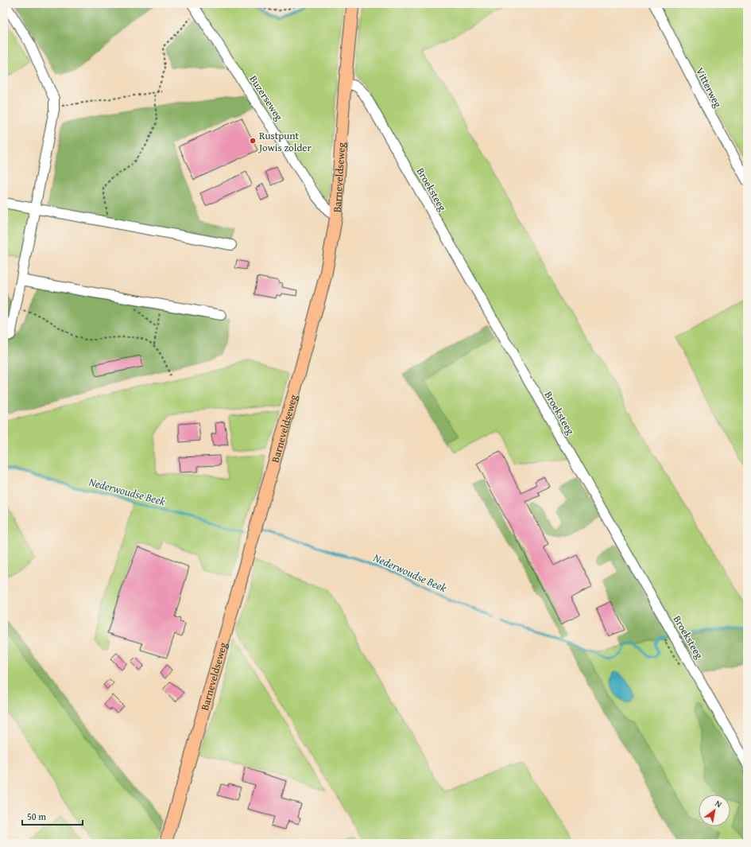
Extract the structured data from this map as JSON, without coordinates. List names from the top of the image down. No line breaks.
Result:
{"streets":{"main road":["Barneveldseweg"],"street":["Vitterweg","Buzerseweg","Broeksteeg"]},"crossings":[["Buzerseweg","Barneveldseweg"],["Barneveldseweg","Broeksteeg"]],"water":["Nederwoudse Beek"],"places":["Rustpunt Jowis zolder"],"scale_bar":"50 m","north":"top right"}
